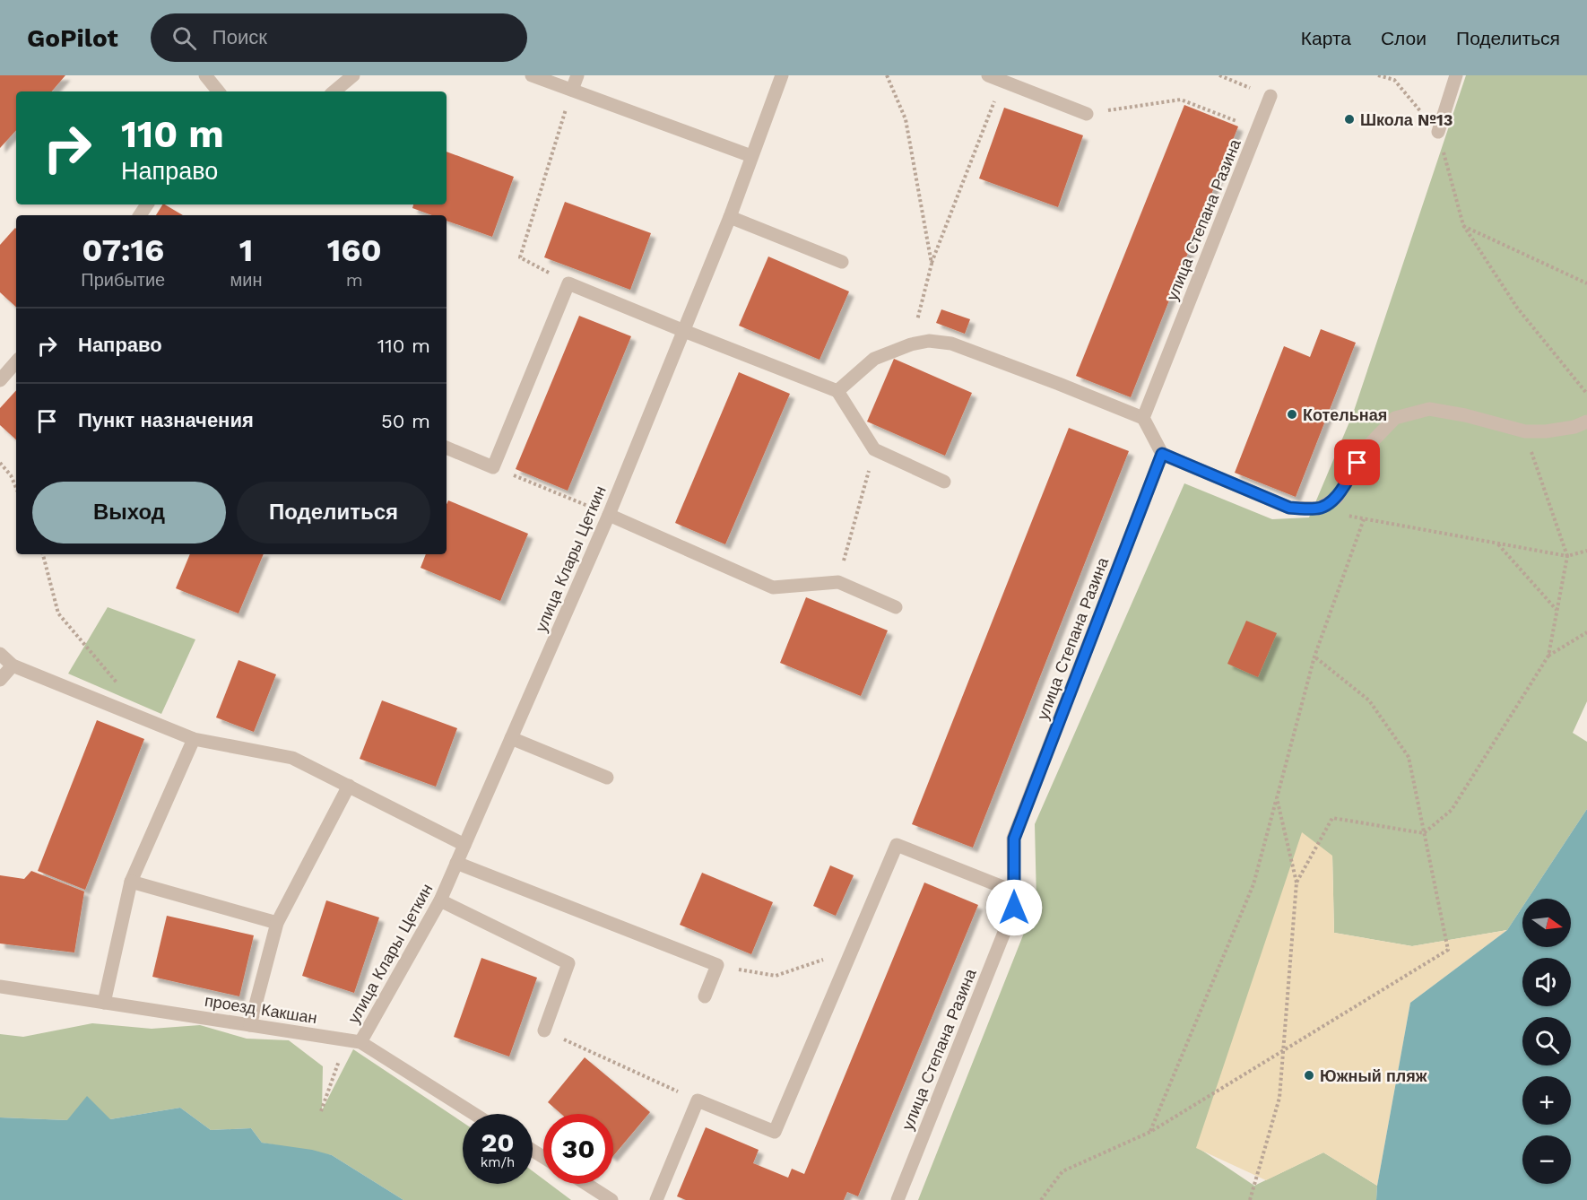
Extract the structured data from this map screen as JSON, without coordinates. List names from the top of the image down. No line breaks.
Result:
{"streets":{"street":["улица Степана Разина","улица Клары Цеткин","проезд Какшан"]},"crossings":[["улица Клары Цеткин","проезд Какшан"]],"places":["Школа №13","Котельная","Южный пляж"],"north":"right","page":{"header":"GoPilot","search":"Поиск","nav":["Карта","Слои","Поделиться"],"turn":["110 m","Направо"],"eta":["07:16","Прибытие","1","мин","160","m"],"list":[{"name":"Направо","value":"110 m"},{"name":"Пункт назначения","value":"50 m"}],"buttons":["Выход","Поделиться"],"map_buttons":["+","−"],"speed":"20 km/h","limit":"30"}}
